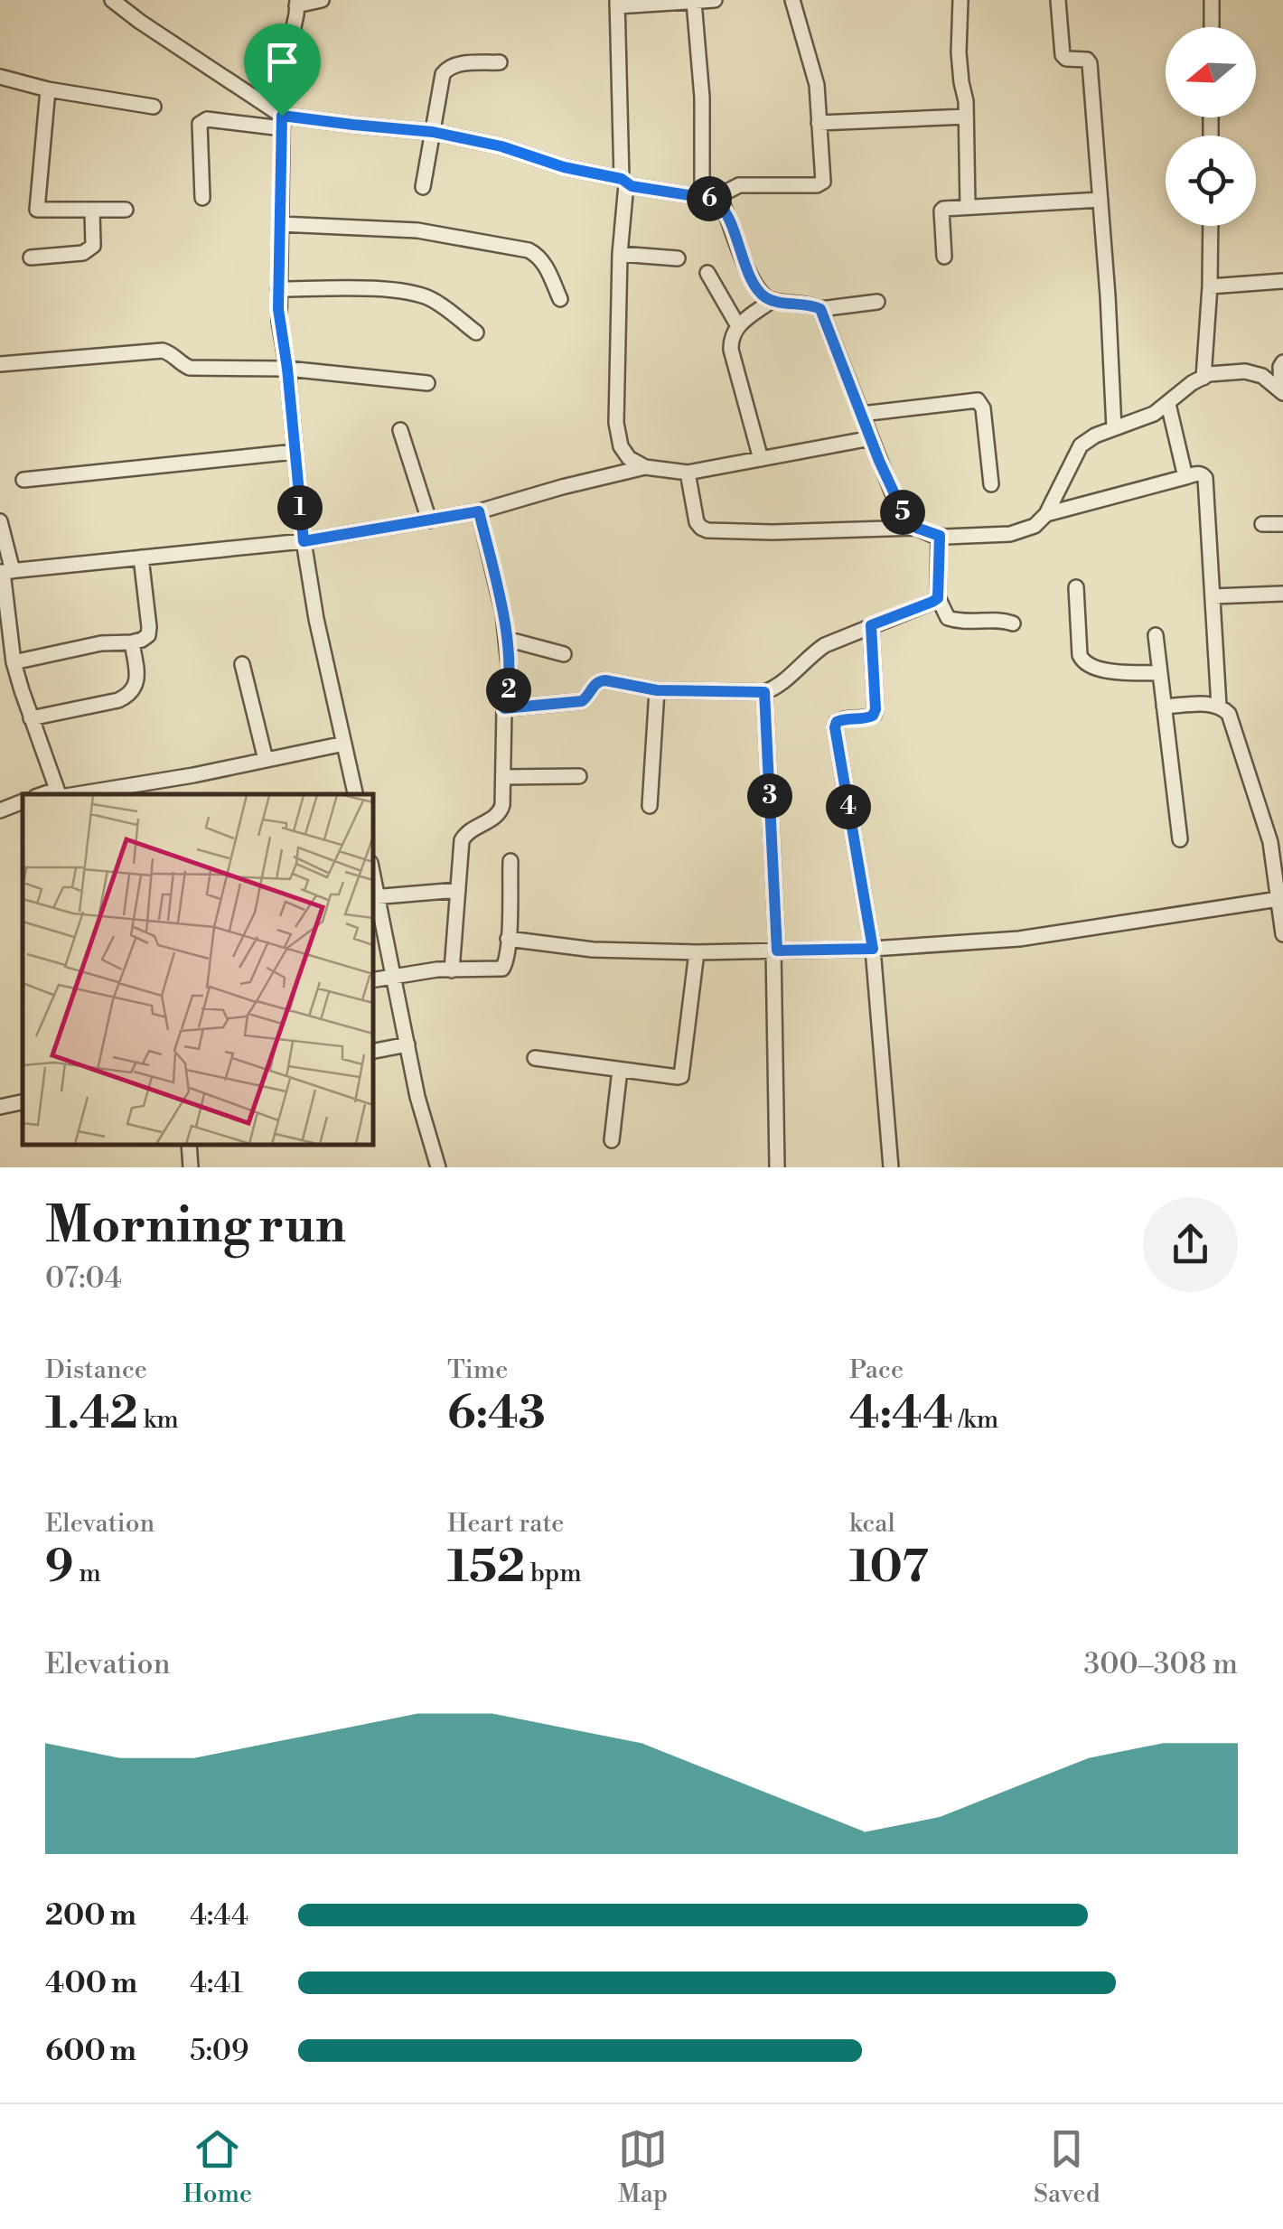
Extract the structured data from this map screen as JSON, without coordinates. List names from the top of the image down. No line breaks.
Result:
{"north":"left","page":{"pins":["6","1","5","2","3","4"],"heading":["Morning run","07:04"],"stats":[["Distance","1.42 km"],["Time","6:43"],["Pace","4:44 /km"],["Elevation","9 m"],["Heart rate","152 bpm"],["kcal","107"]],"chart":["Elevation","300–308 m"],"list":[{"name":"200 m","note":"4:44"},{"name":"400 m","note":"4:41"},{"name":"600 m","note":"5:09"}],"tabs":["Home","Map","Saved"]}}
